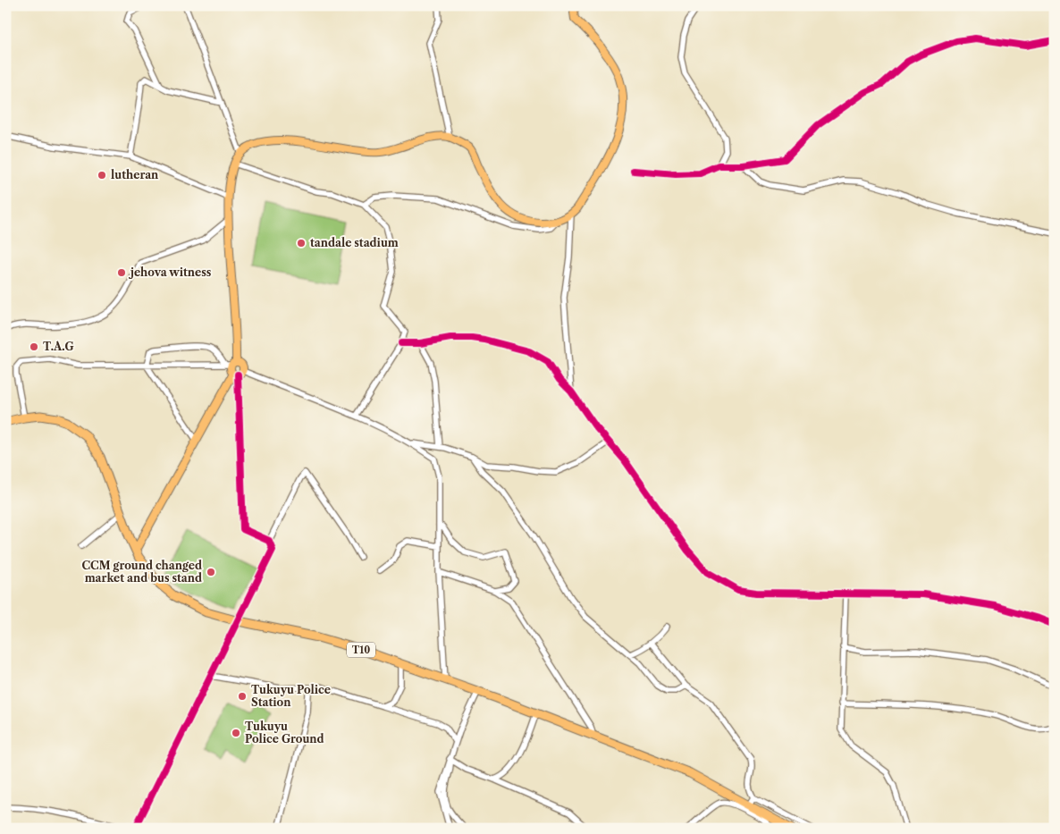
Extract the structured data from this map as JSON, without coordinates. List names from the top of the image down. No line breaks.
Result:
{"streets":{"highway":["T10"]},"places":["lutheran","tandale stadium","jehova witness","T.A.G","CCM ground changed market and bus stand","Tukuyu Police Station","Tukuyu Police Ground"]}
